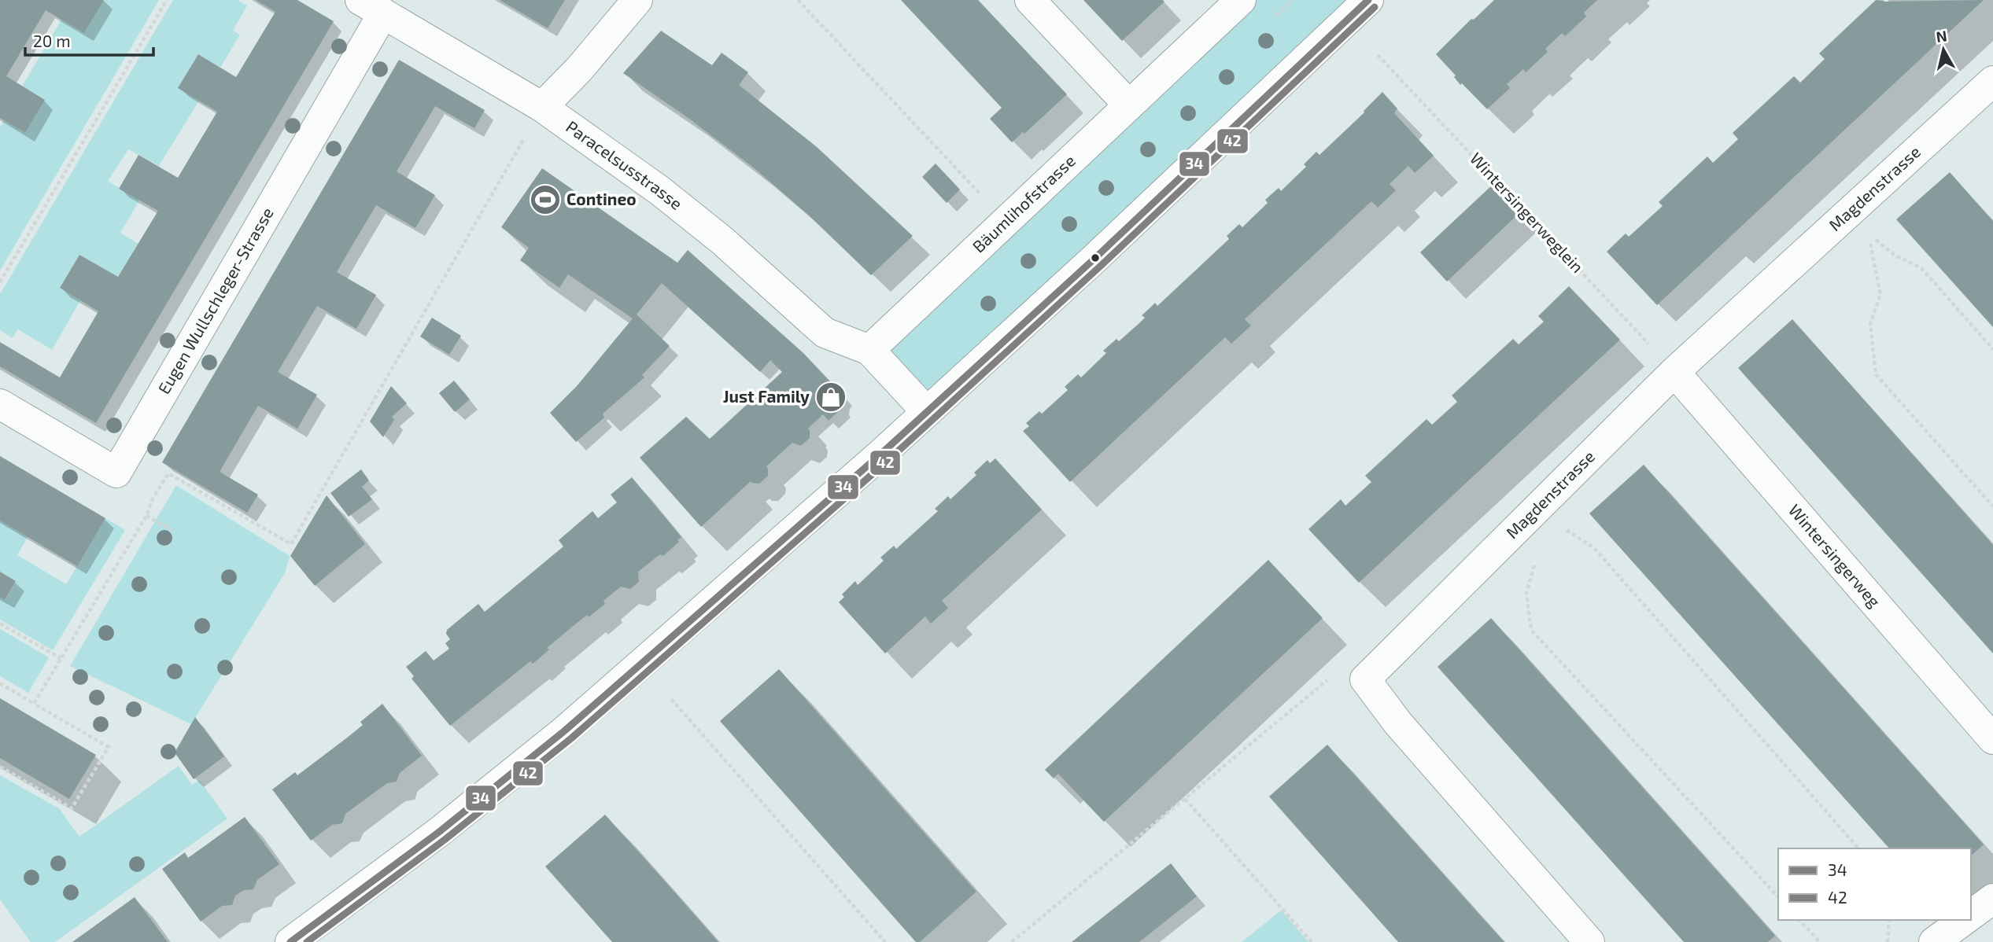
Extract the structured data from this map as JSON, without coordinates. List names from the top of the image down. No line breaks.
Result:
{"streets":{"street":["Paracelsusstrasse","Magdenstrasse","Bäumlihofstrasse","Eugen Wullschleger-Strasse","Wintersingerweg"],"path":["Wintersingerweglein"]},"crossings":[["Paracelsusstrasse","Bäumlihofstrasse"],["Paracelsusstrasse","Eugen Wullschleger-Strasse"],["Magdenstrasse","Wintersingerweglein"],["Magdenstrasse","Wintersingerweg"],["Wintersingerweglein","Wintersingerweg"]],"places":{"sports":["Contineo"],"shop":["Just Family"]},"lines":["transit line 34","transit line 42"],"legend":["34","42"],"scale_bar":"20 m","north":"top"}
